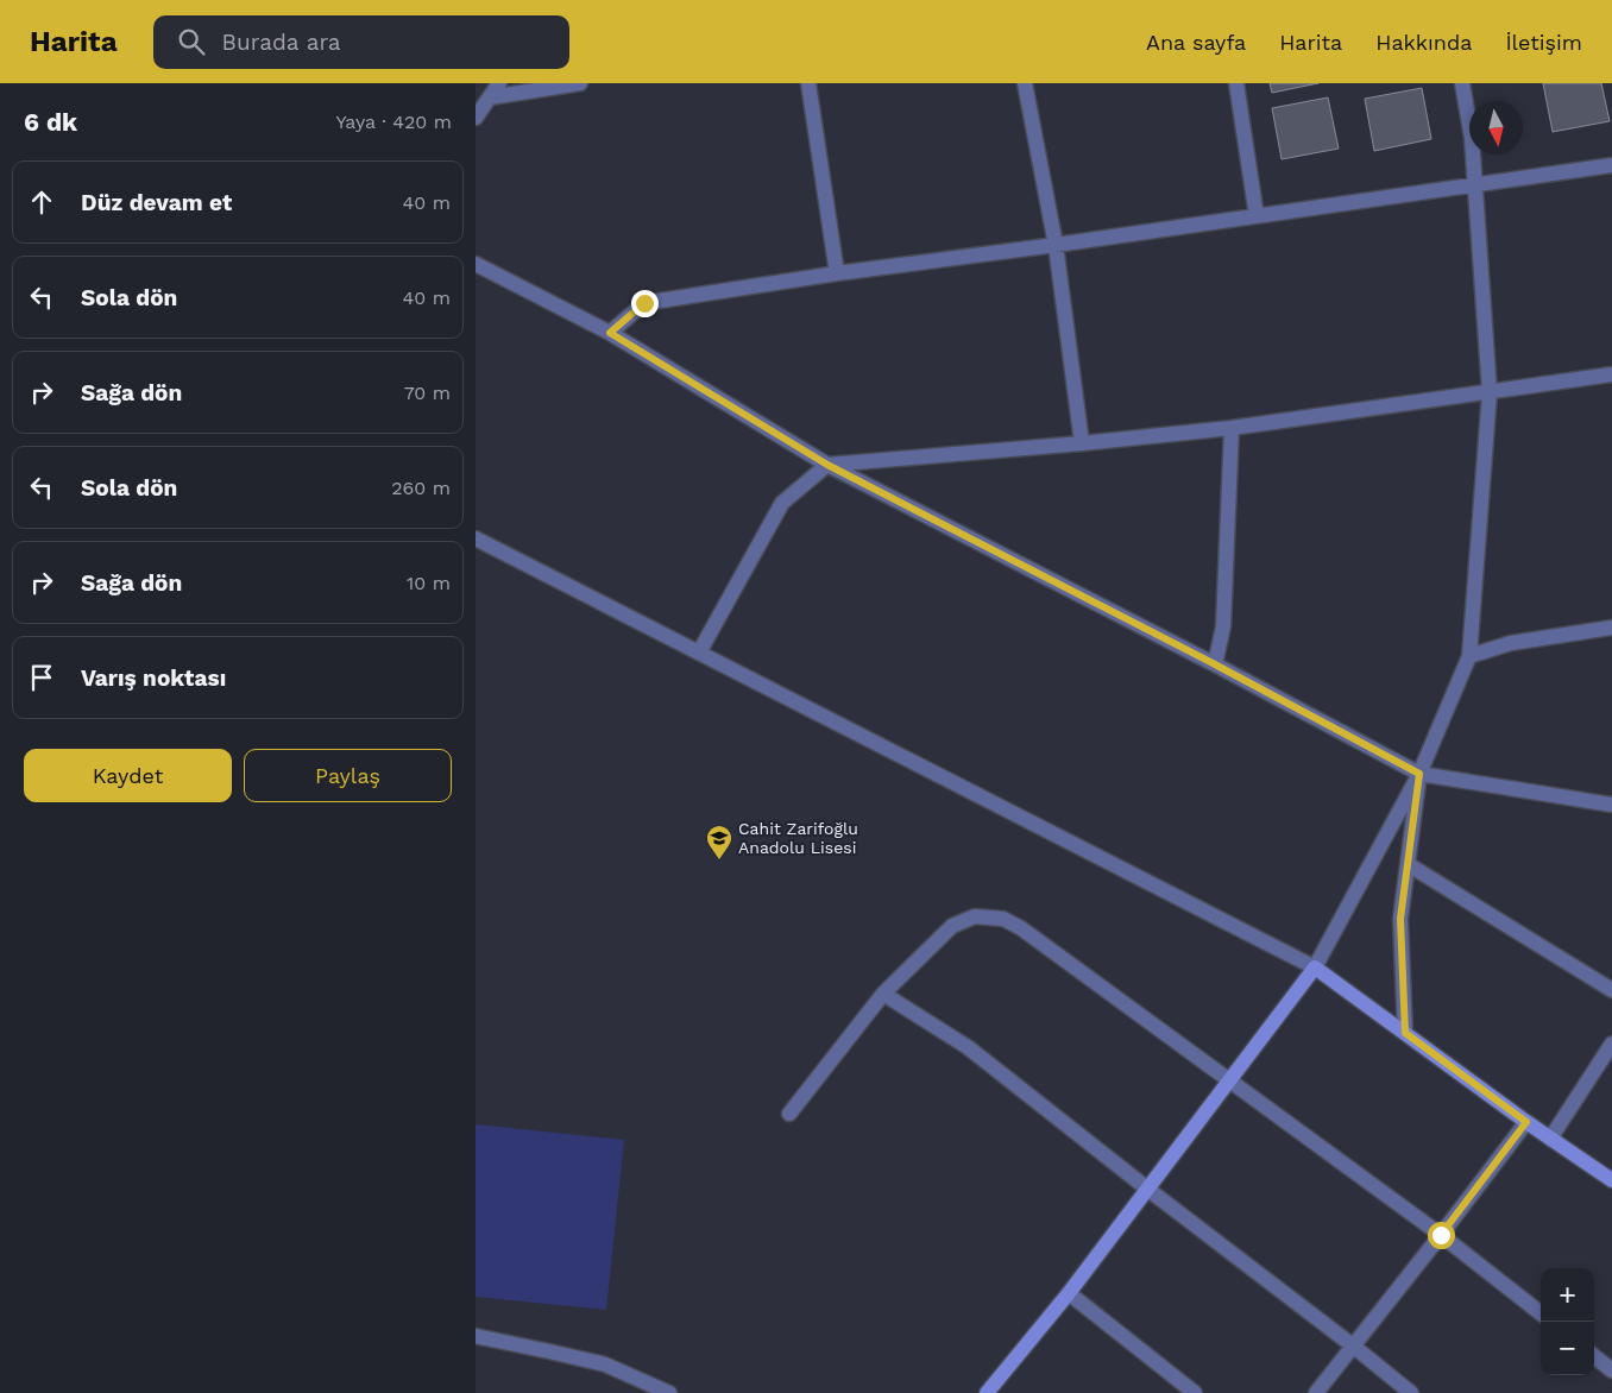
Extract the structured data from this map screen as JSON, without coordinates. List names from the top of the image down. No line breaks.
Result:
{"places":{"school or university":["Cahit Zarifoğlu Anadolu Lisesi"]},"north":"bottom","page":{"header":"Harita","search":"Burada ara","nav":["Ana sayfa","Harita","Hakkında","İletişim"],"heading":["6 dk","Yaya · 420 m"],"list":[["Düz devam et","40 m"],["Sola dön","40 m"],["Sağa dön","70 m"],["Sola dön","260 m"],["Sağa dön","10 m"],"Varış noktası"],"buttons":["Kaydet","Paylaş"],"map_buttons":["+","−"]}}
